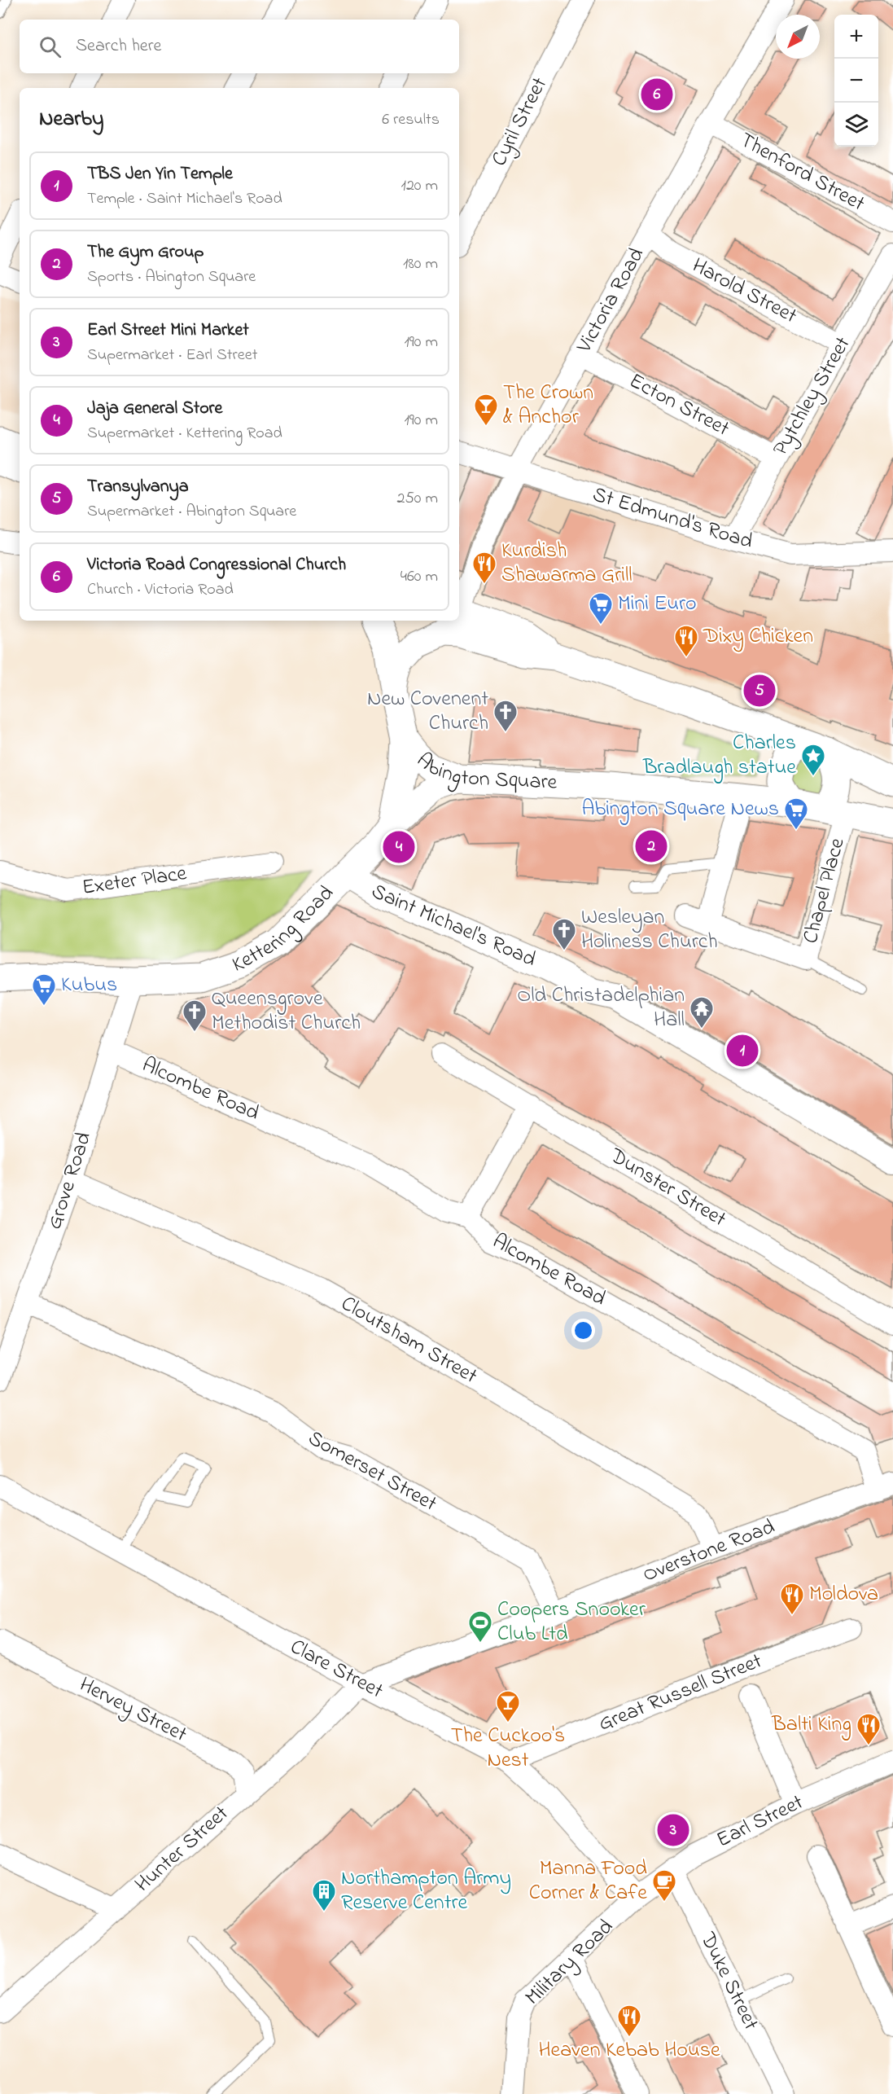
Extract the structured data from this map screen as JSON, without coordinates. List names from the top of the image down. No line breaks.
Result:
{"streets":{"main road":["Abington Square","Kettering Road"],"street":["Cyril Street","Thenford Street","Harold Street","Victoria Road","Pytchley Street","Ecton Street","St Edmund's Road","Exeter Place","Chapel Place","Saint Michael's Road","Alcombe Road","Grove Road","Dunster Street","Cloutsham Street","Somerset Street","Overstone Road","Clare Street","Great Russell Street","Hervey Street","Earl Street","Hunter Street","Military Road","Duke Street"]},"crossings":[["Thenford Street","Victoria Road"],["Harold Street","Victoria Road"],["Harold Street","Pytchley Street"],["Victoria Road","Ecton Street"],["Victoria Road","St Edmund's Road"],["Pytchley Street","Ecton Street"],["Pytchley Street","St Edmund's Road"],["Abington Square","Chapel Place"],["Abington Square","Kettering Road"],["Saint Michael's Road","Kettering Road"],["Kettering Road","Grove Road"],["Alcombe Road","Grove Road"],["Alcombe Road","Overstone Road"],["Grove Road","Cloutsham Street"],["Grove Road","Somerset Street"],["Cloutsham Street","Overstone Road"],["Somerset Street","Overstone Road"],["Overstone Road","Clare Street"],["Overstone Road","Hunter Street"],["Clare Street","Great Russell Street"],["Clare Street","Earl Street"],["Clare Street","Hunter Street"],["Clare Street","Military Road"],["Hervey Street","Hunter Street"],["Earl Street","Military Road"],["Earl Street","Duke Street"]],"places":{"bar":["The Crown & Anchor","The Cuckoo's Nest"],"restaurant":["Kurdish Shawarma Grill","Dixy Chicken","Moldova","Balti King","Heaven Kebab House"],"supermarket":["Mini Euro","Abington Square News","Kubus"],"church":["New Covenent Church","Wesleyan Holiness Church","Queensgrove Methodist Church"],"place":["Charles Bradlaugh statue"],"temple":["Old Christadelphian Hall"],"sports":["Coopers Snooker Club Ltd"],"cafe":["Manna Food Corner & Cafe"],"building":["Northampton Army Reserve Centre"]},"north":"bottom left","page":{"map_buttons":["+","−"],"search":"Search here","pins":["6","5","2","4","1","3"],"heading":["Nearby","6 results"],"list":[{"mark":"1","name":"TBS Jen Yin Temple","note":"Temple · Saint Michael's Road","value":"120 m"},{"mark":"2","name":"The Gym Group","note":"Sports · Abington Square","value":"180 m"},{"mark":"3","name":"Earl Street Mini Market","note":"Supermarket · Earl Street","value":"190 m"},{"mark":"4","name":"Jaja General Store","note":"Supermarket · Kettering Road","value":"190 m"},{"mark":"5","name":"Transylvanya","note":"Supermarket · Abington Square","value":"250 m"},{"mark":"6","name":"Victoria Road Congressional Church","note":"Church · Victoria Road","value":"460 m"}]}}
